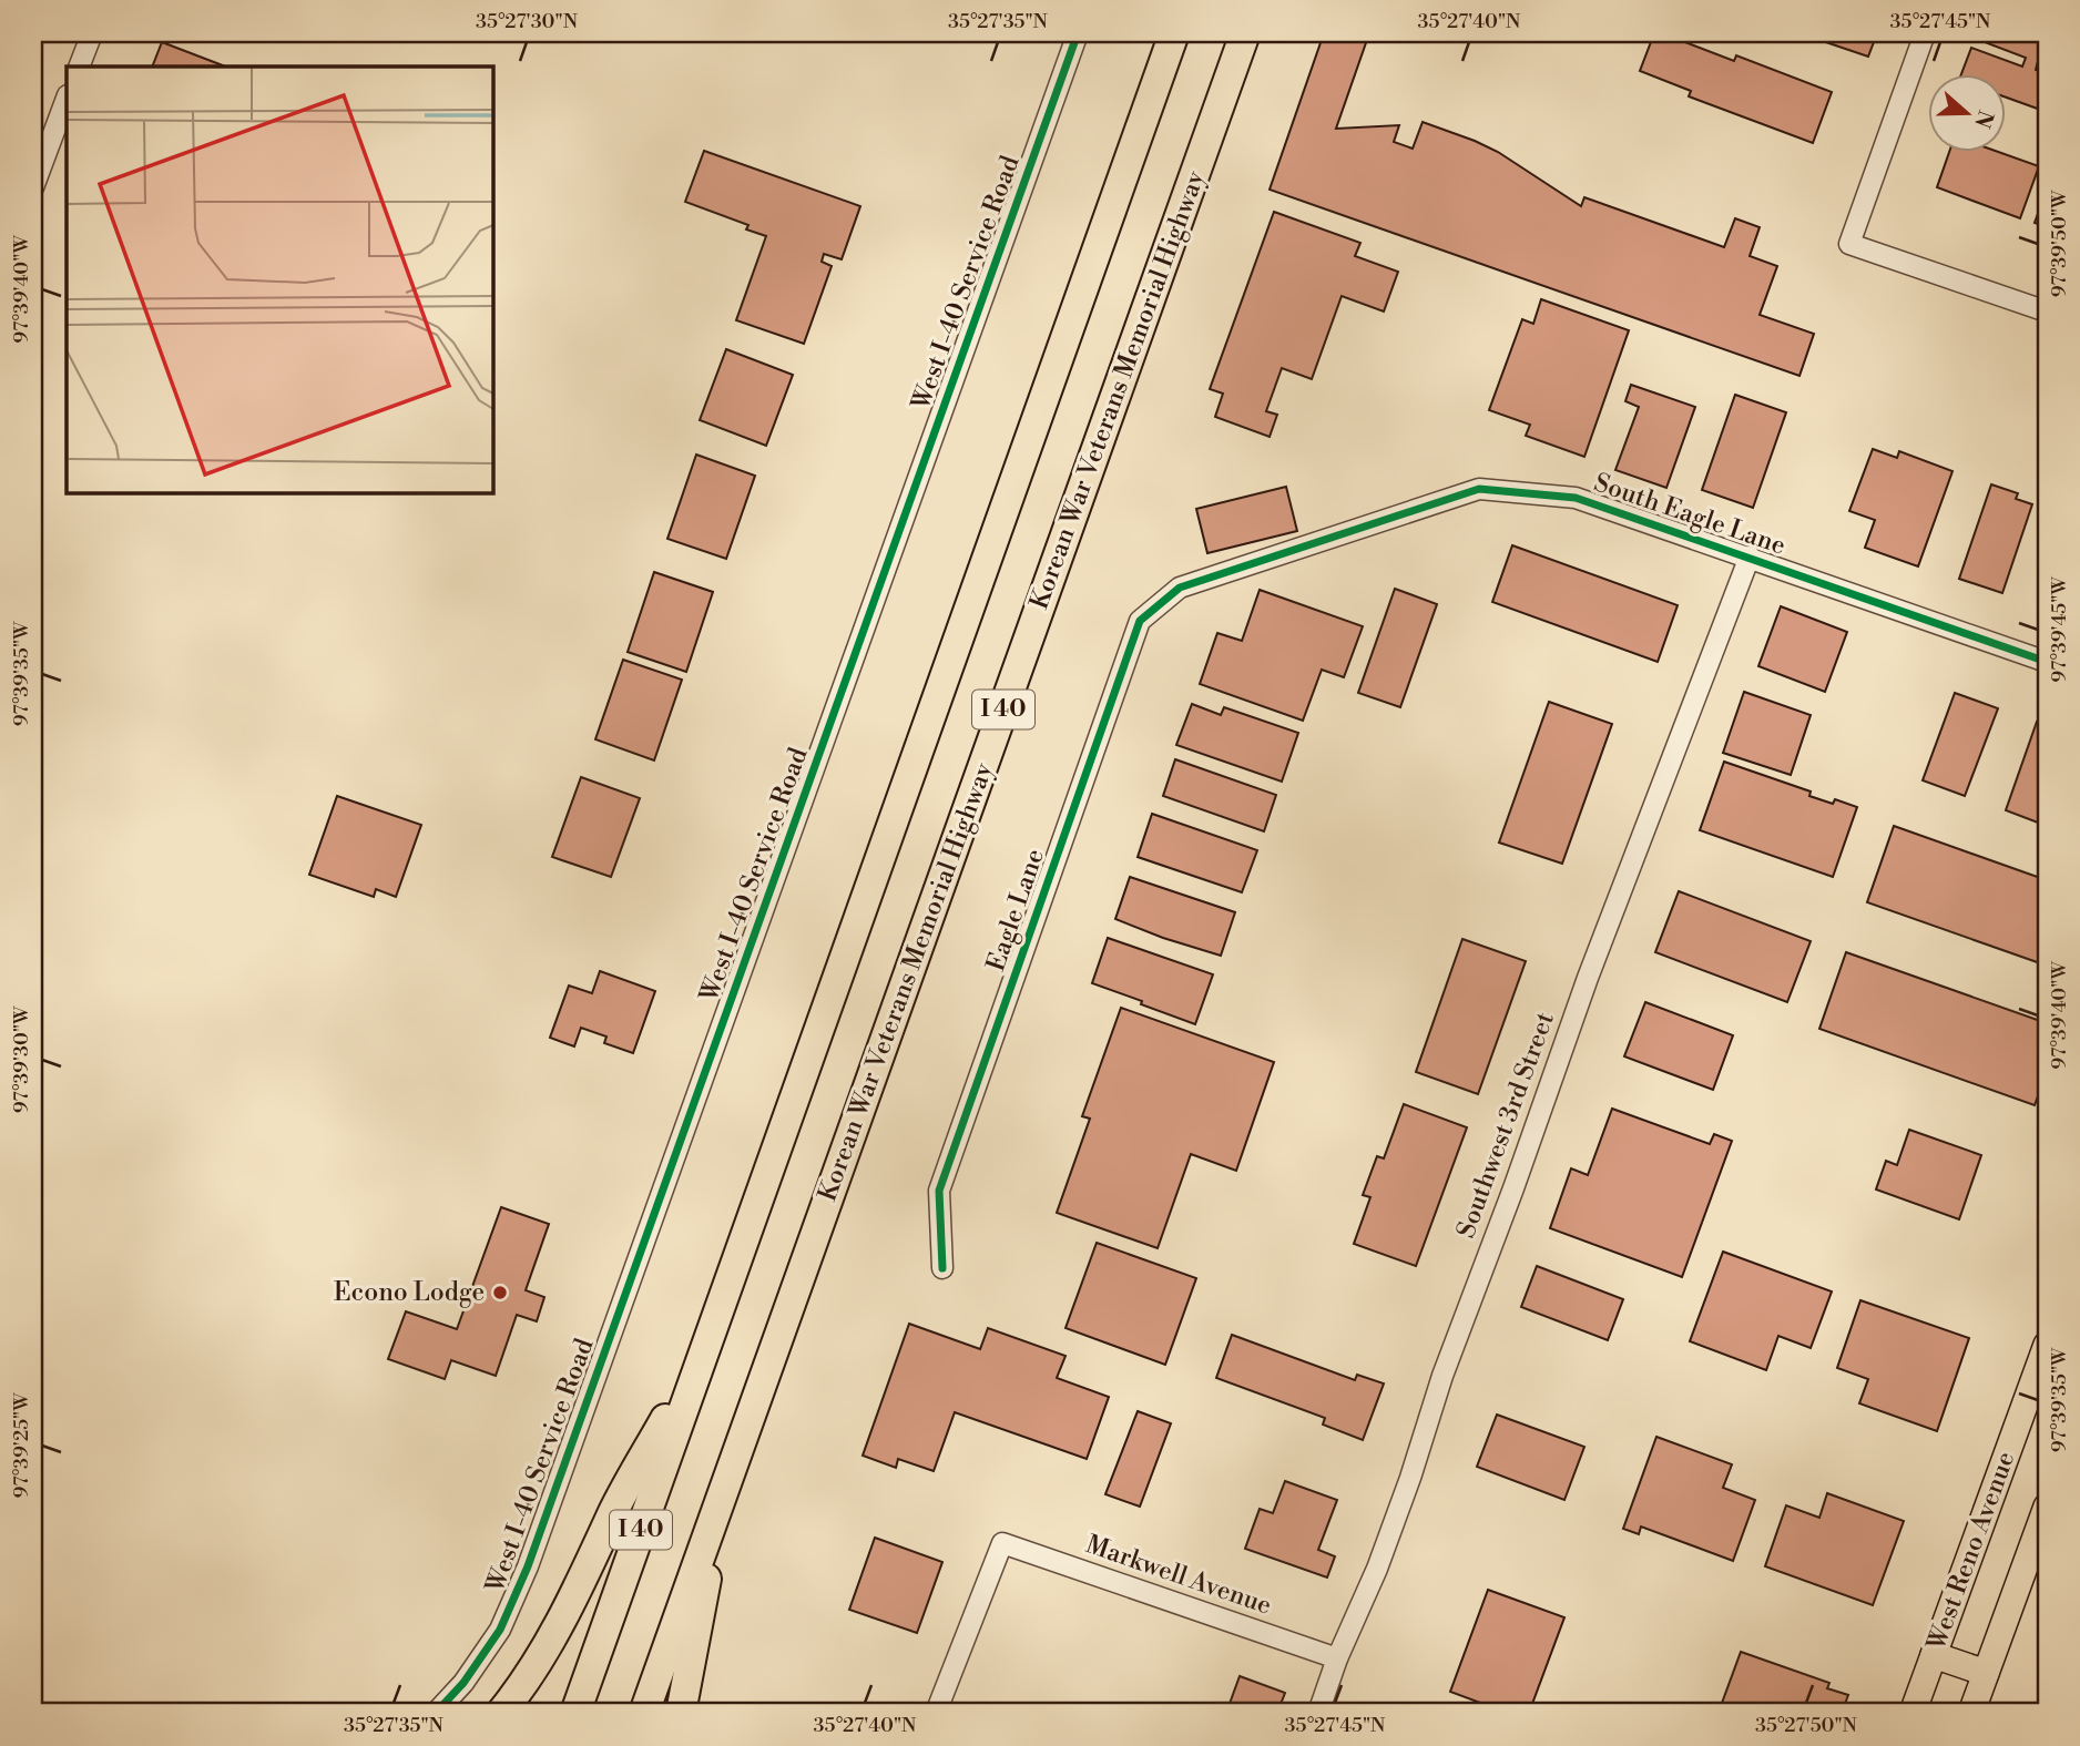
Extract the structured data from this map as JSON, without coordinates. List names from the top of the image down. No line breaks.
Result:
{"streets":{"highway":["Korean War Veterans Memorial Highway","I 40"],"main road":["West Reno Avenue"],"street":["West I-40 Service Road","South Eagle Lane","Eagle Lane","Southwest 3rd Street","Markwell Avenue"]},"crossings":[["South Eagle Lane","Eagle Lane"],["South Eagle Lane","Southwest 3rd Street"],["Southwest 3rd Street","Markwell Avenue"]],"places":["Econo Lodge"],"north":"right","coordinates":["35°27'30\"N","35°27'35\"N","35°27'40\"N","35°27'45\"N","97°39'50\"W","97°39'40\"W","97°39'45\"W","97°39'35\"W","97°39'30\"W","97°39'25\"W","35°27'50\"N"]}
